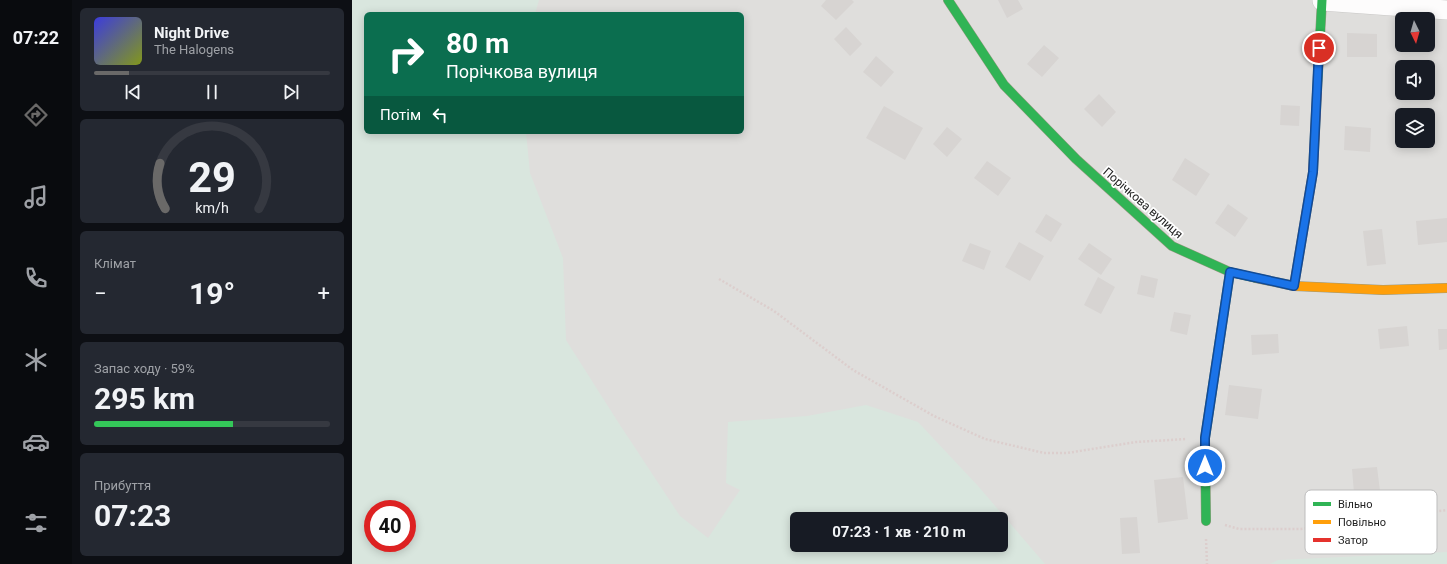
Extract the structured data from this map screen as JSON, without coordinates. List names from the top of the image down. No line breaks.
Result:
{"streets":{"street":["Порічкова вулиця"]},"legend":["Вільно","Повільно","Затор"],"north":"bottom","page":{"tabs":"07:22","turn":["80 m","Порічкова вулиця"],"song":["Night Drive","The Halogens"],"then":"Потім","tile":["Клімат",["Запас ходу · 59%","295 km"],["Прибуття","07:23"]],"heat":["−","19°","+"],"limit":"40","trip":"07:23 · 1 хв · 210 m","gauge":["29","km/h"]}}
